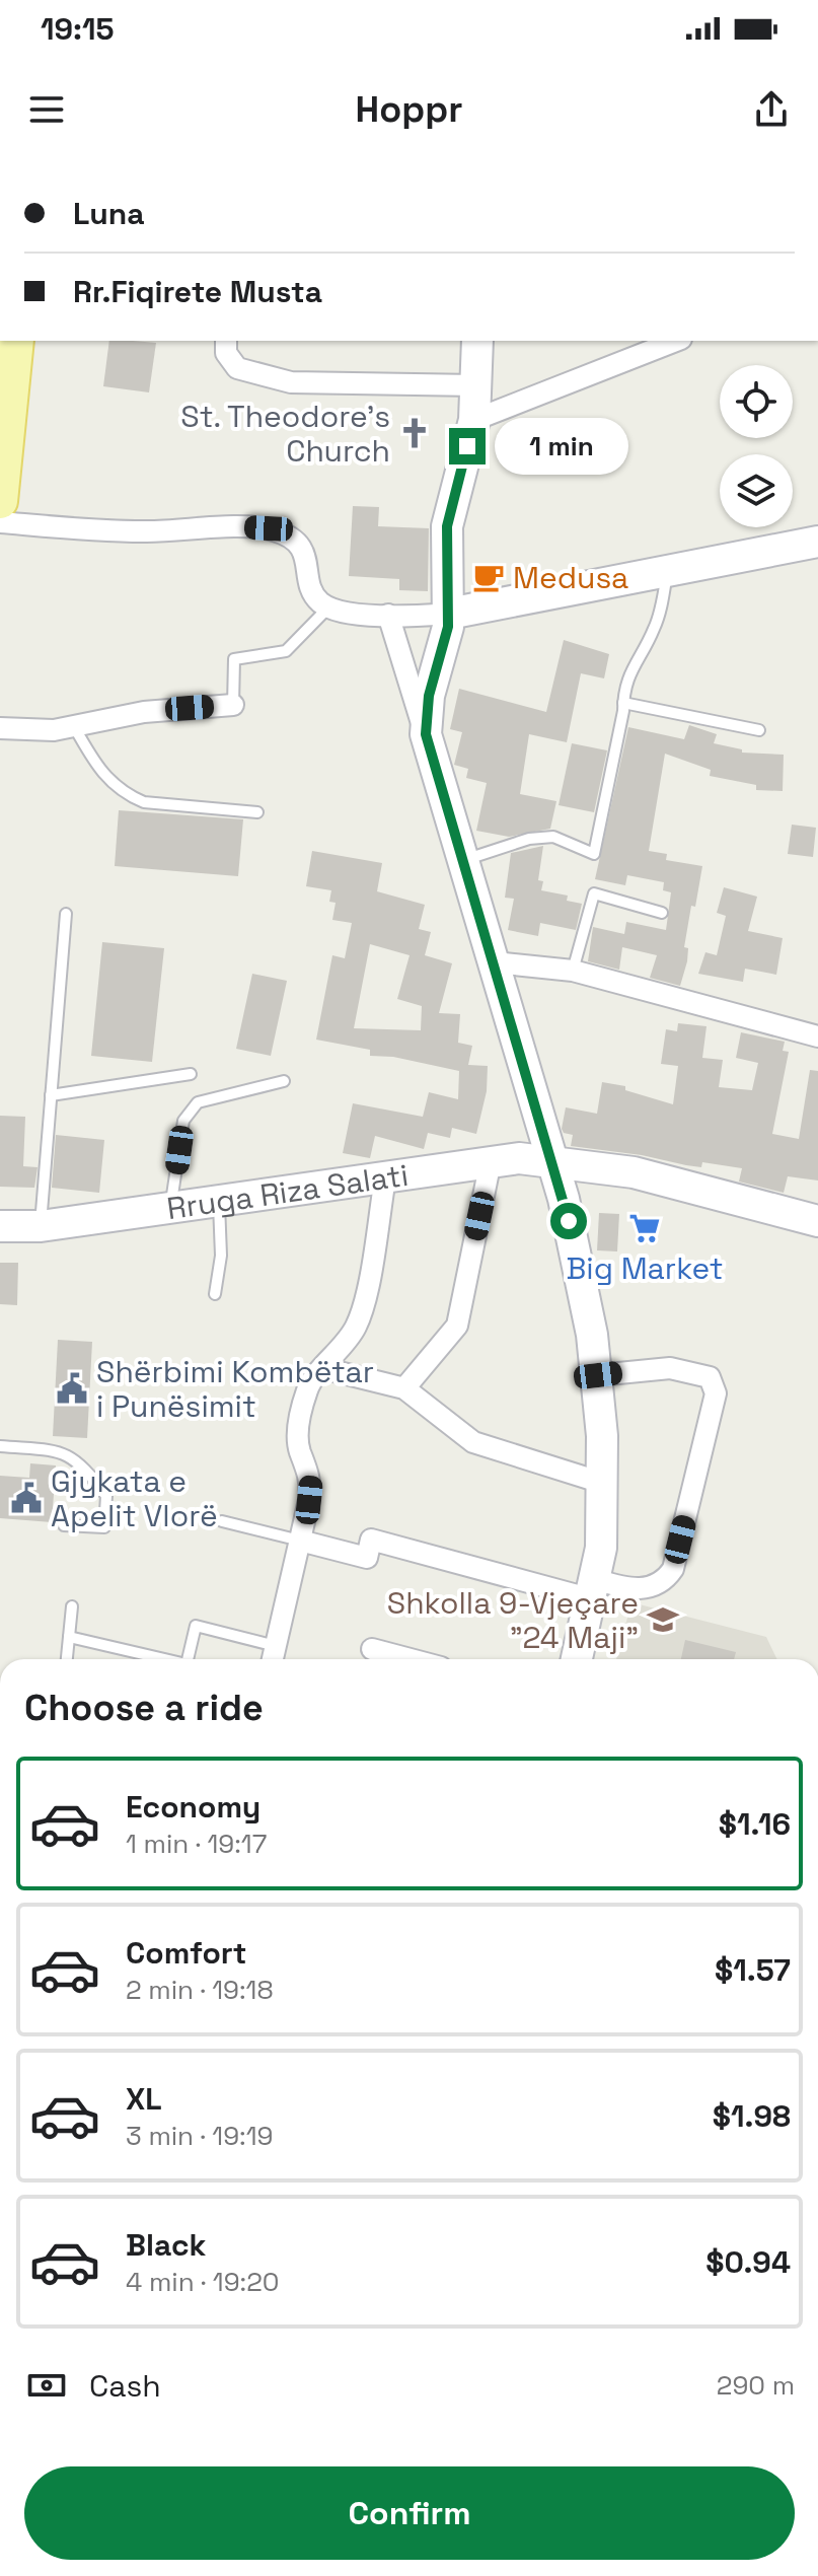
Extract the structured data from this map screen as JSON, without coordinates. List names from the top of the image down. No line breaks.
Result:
{"streets":{"street":["Rruga Riza Salati"]},"places":{"church":["St. Theodore's Church"],"cafe":["Medusa"],"supermarket":["Big Market"],"public building":["Shërbimi Kombëtar i Punësimit","Gjykata e Apelit Vlorë"],"school or university":["Shkolla 9-Vjeçare \"24 Maji\""]},"page":{"status":"19:15","header":"Hoppr","banner":["Luna","Rr.Fiqirete Musta"],"bubble":"1 min","heading":"Choose a ride","list":[{"name":"Economy","note":"1 min · 19:17","value":"$1.16"},{"name":"Comfort","note":"2 min · 19:18","value":"$1.57"},{"name":"XL","note":"3 min · 19:19","value":"$1.98"},{"name":"Black","note":"4 min · 19:20","value":"$0.94"}],"pay":["Cash","290 m"],"buttons":"Confirm"}}
